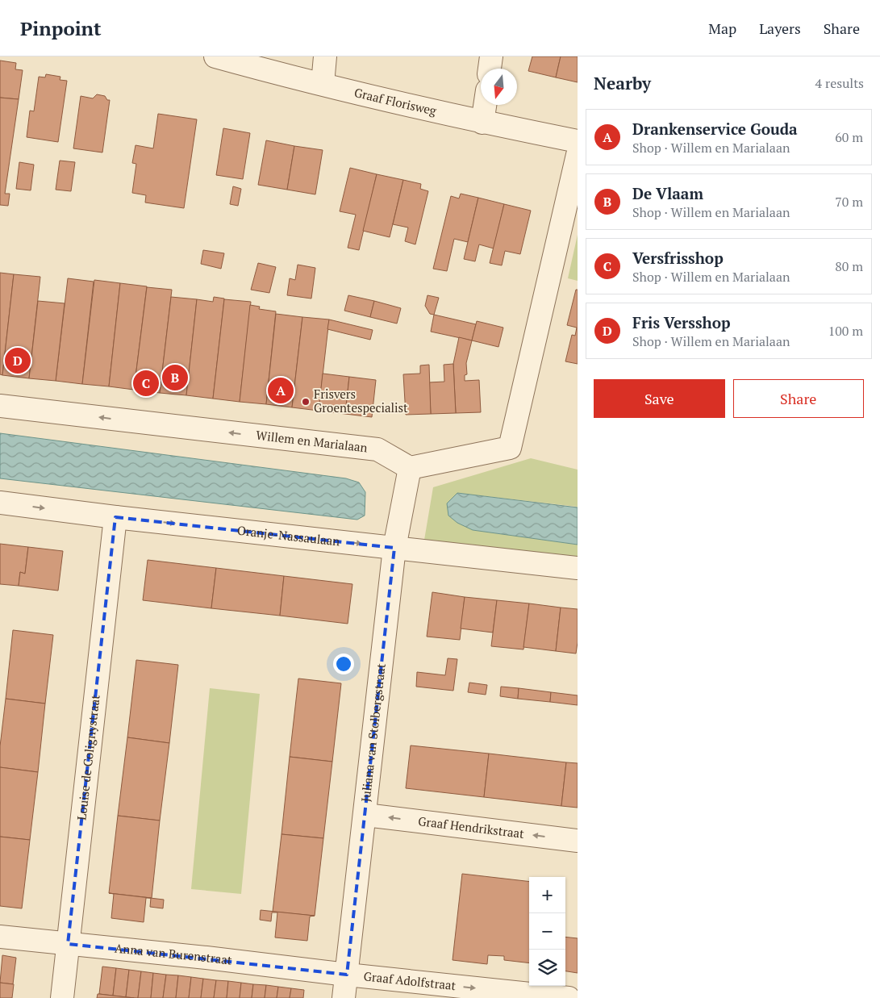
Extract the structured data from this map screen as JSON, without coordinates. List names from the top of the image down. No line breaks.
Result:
{"streets":{"street":["Graaf Florisweg","Willem en Marialaan","Oranje-Nassaulaan","Juliana van Stolbergstraat","Louise de Colignystraat","Graaf Hendrikstraat","Anna van Burenstraat","Graaf Adolfstraat"]},"crossings":[["Willem en Marialaan","Juliana van Stolbergstraat"],["Oranje-Nassaulaan","Juliana van Stolbergstraat"],["Oranje-Nassaulaan","Louise de Colignystraat"],["Juliana van Stolbergstraat","Graaf Hendrikstraat"],["Juliana van Stolbergstraat","Anna van Burenstraat"],["Juliana van Stolbergstraat","Graaf Adolfstraat"],["Louise de Colignystraat","Anna van Burenstraat"],["Anna van Burenstraat","Graaf Adolfstraat"]],"one_way":["Willem en Marialaan","Oranje-Nassaulaan","Graaf Hendrikstraat","Graaf Adolfstraat"],"places":["Frisvers Groentespecialist"],"north":"bottom","page":{"header":"Pinpoint","nav":["Map","Layers","Share"],"heading":["Nearby","4 results"],"list":[{"mark":"A","name":"Drankenservice Gouda","note":"Shop · Willem en Marialaan","value":"60 m"},{"mark":"B","name":"De Vlaam","note":"Shop · Willem en Marialaan","value":"70 m"},{"mark":"C","name":"Versfrisshop","note":"Shop · Willem en Marialaan","value":"80 m"},{"mark":"D","name":"Fris Versshop","note":"Shop · Willem en Marialaan","value":"100 m"}],"pins":["D","B","C","A"],"buttons":["Save","Share"],"map_buttons":["+","−"]}}
